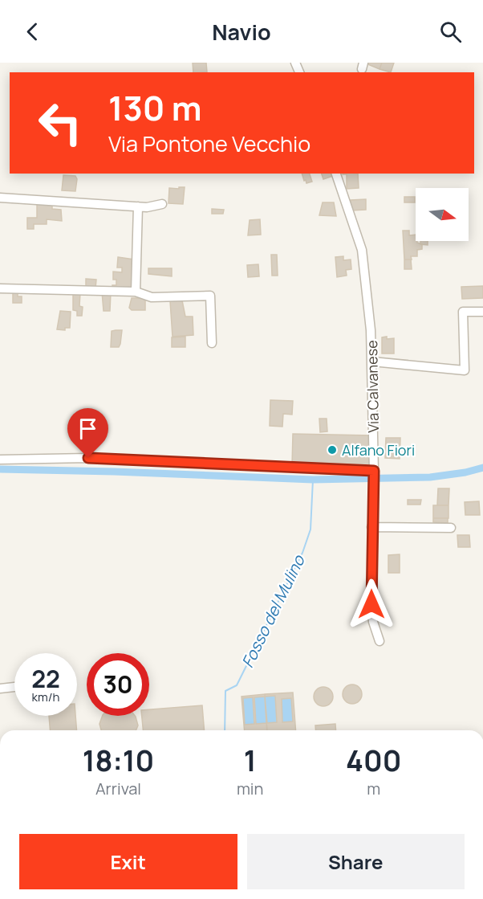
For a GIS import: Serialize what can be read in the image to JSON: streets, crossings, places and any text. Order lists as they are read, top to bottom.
{
  "streets": {
    "street": ["Via Calvanese"]
  },
  "water": ["Fosso del Mulino"],
  "places": ["Alfano Fiori"],
  "north": "right",
  "page": {
    "header": "Navio",
    "turn": ["130 m", "Via Pontone Vecchio"],
    "speed": "22 km/h",
    "limit": "30",
    "eta": [
      "18:10",
      "Arrival",
      "1",
      "min",
      "400",
      "m"
    ],
    "buttons": ["Exit", "Share"]
  }
}
